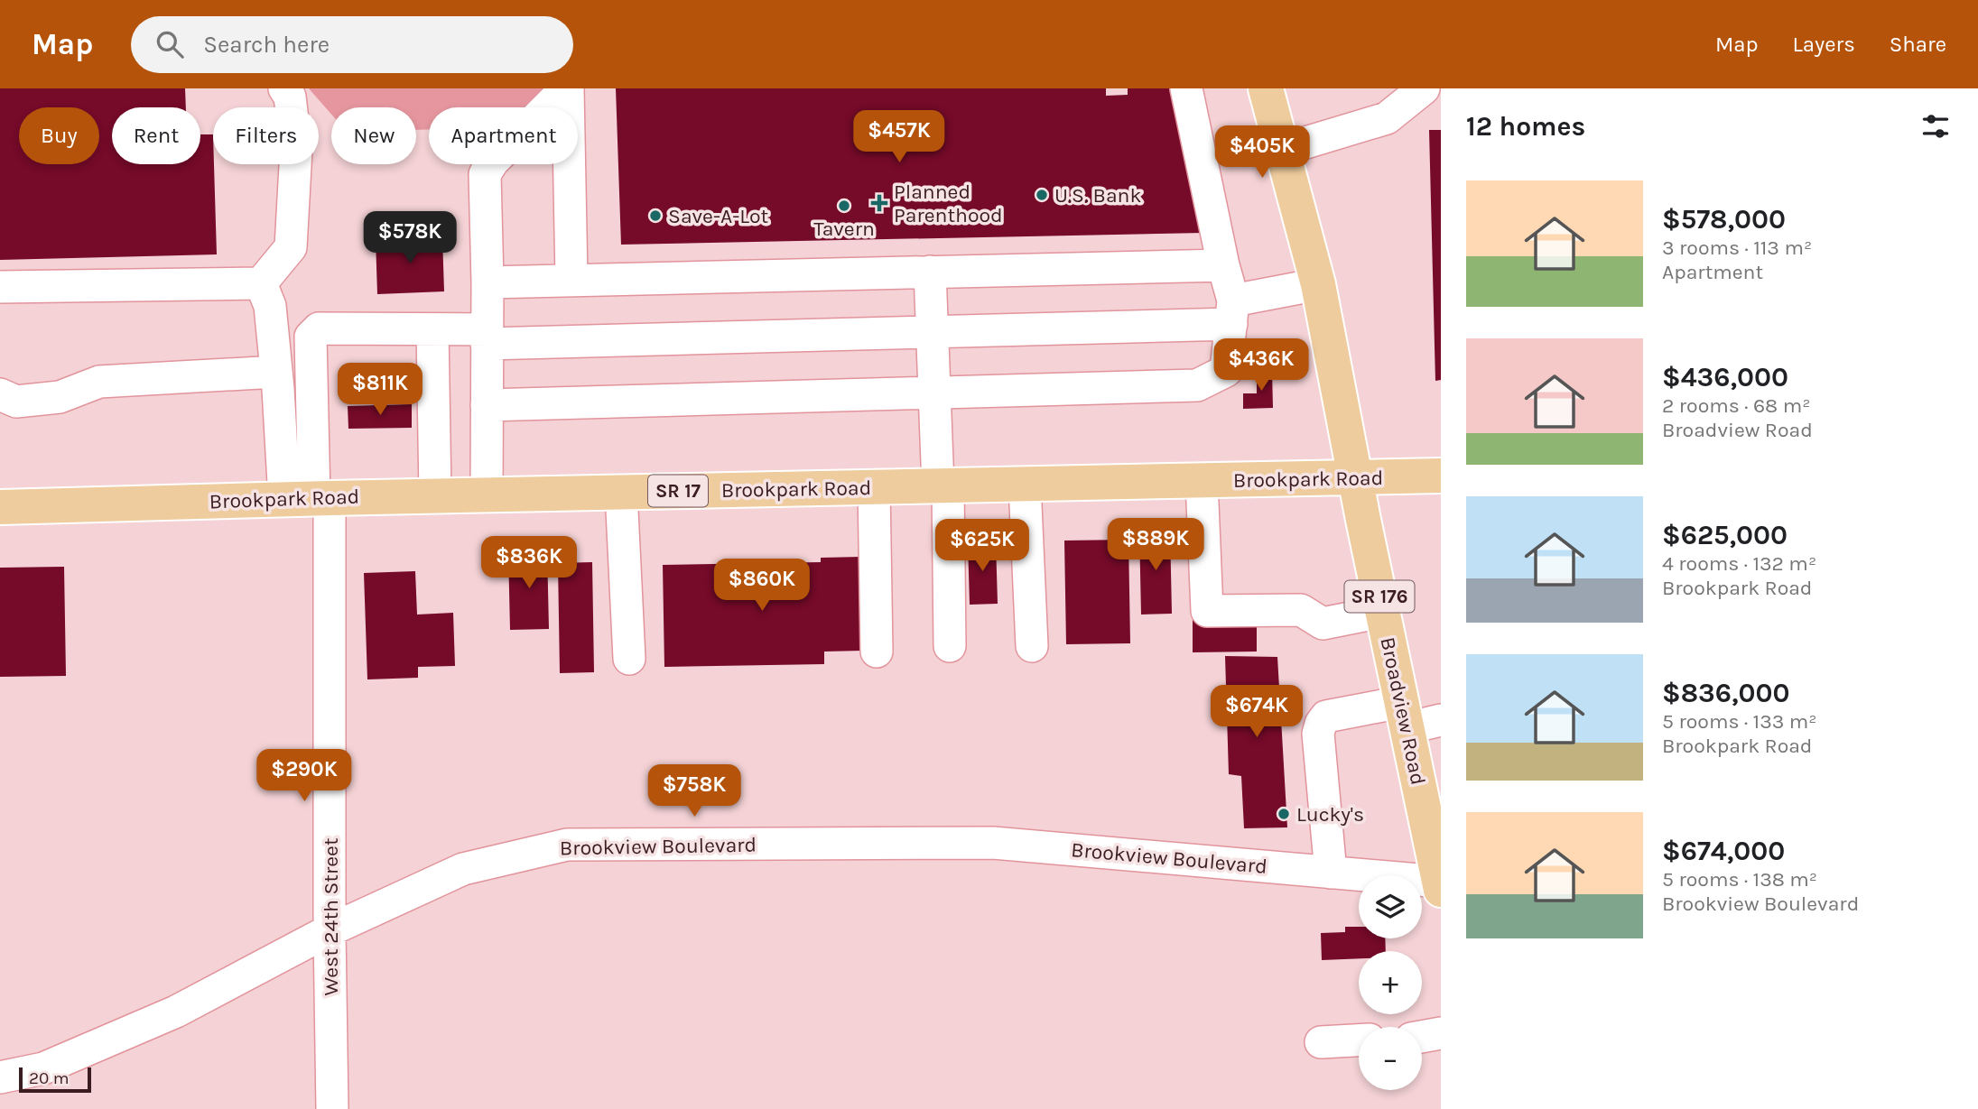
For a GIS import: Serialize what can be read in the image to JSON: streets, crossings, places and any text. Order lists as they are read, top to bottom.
{
  "streets": {
    "main road": [
      "Brookpark Road",
      "SR 17",
      "SR 176",
      "Broadview Road"
    ],
    "street": ["Brookview Boulevard", "West 24th Street"]
  },
  "crossings": [
    ["Brookpark Road", "Broadview Road"],
    ["Brookpark Road", "West 24th Street"],
    ["Broadview Road", "Brookview Boulevard"],
    ["Brookview Boulevard", "West 24th Street"]
  ],
  "places": {
    "other": [
      "U.S. Bank",
      "Tavern",
      "Save-A-Lot",
      "Lucky's"
    ],
    "health": ["Planned Parenthood"]
  },
  "scale_bar": "20 m",
  "page": {
    "header": "Map",
    "search": "Search here",
    "nav": ["Map", "Layers", "Share"],
    "heading": "12 homes",
    "chip": [
      "Buy",
      "Rent",
      "Filters",
      "New",
      "Apartment"
    ],
    "price": [
      "$457K",
      "$405K",
      "$578K",
      "$436K",
      "$811K",
      "$889K",
      "$625K",
      "$836K",
      "$860K",
      "$674K",
      "$290K",
      "$758K"
    ],
    "list": [
      {
        "name": "$578,000",
        "note": "3 rooms · 113 m² · Apartment"
      },
      {
        "name": "$436,000",
        "note": "2 rooms · 68 m² · Broadview Road"
      },
      {
        "name": "$625,000",
        "note": "4 rooms · 132 m² · Brookpark Road"
      },
      {
        "name": "$836,000",
        "note": "5 rooms · 133 m² · Brookpark Road"
      },
      {
        "name": "$674,000",
        "note": "5 rooms · 138 m² · Brookview Boulevard"
      }
    ],
    "map_buttons": ["+", "−"],
    "scale": "20 m"
  }
}
